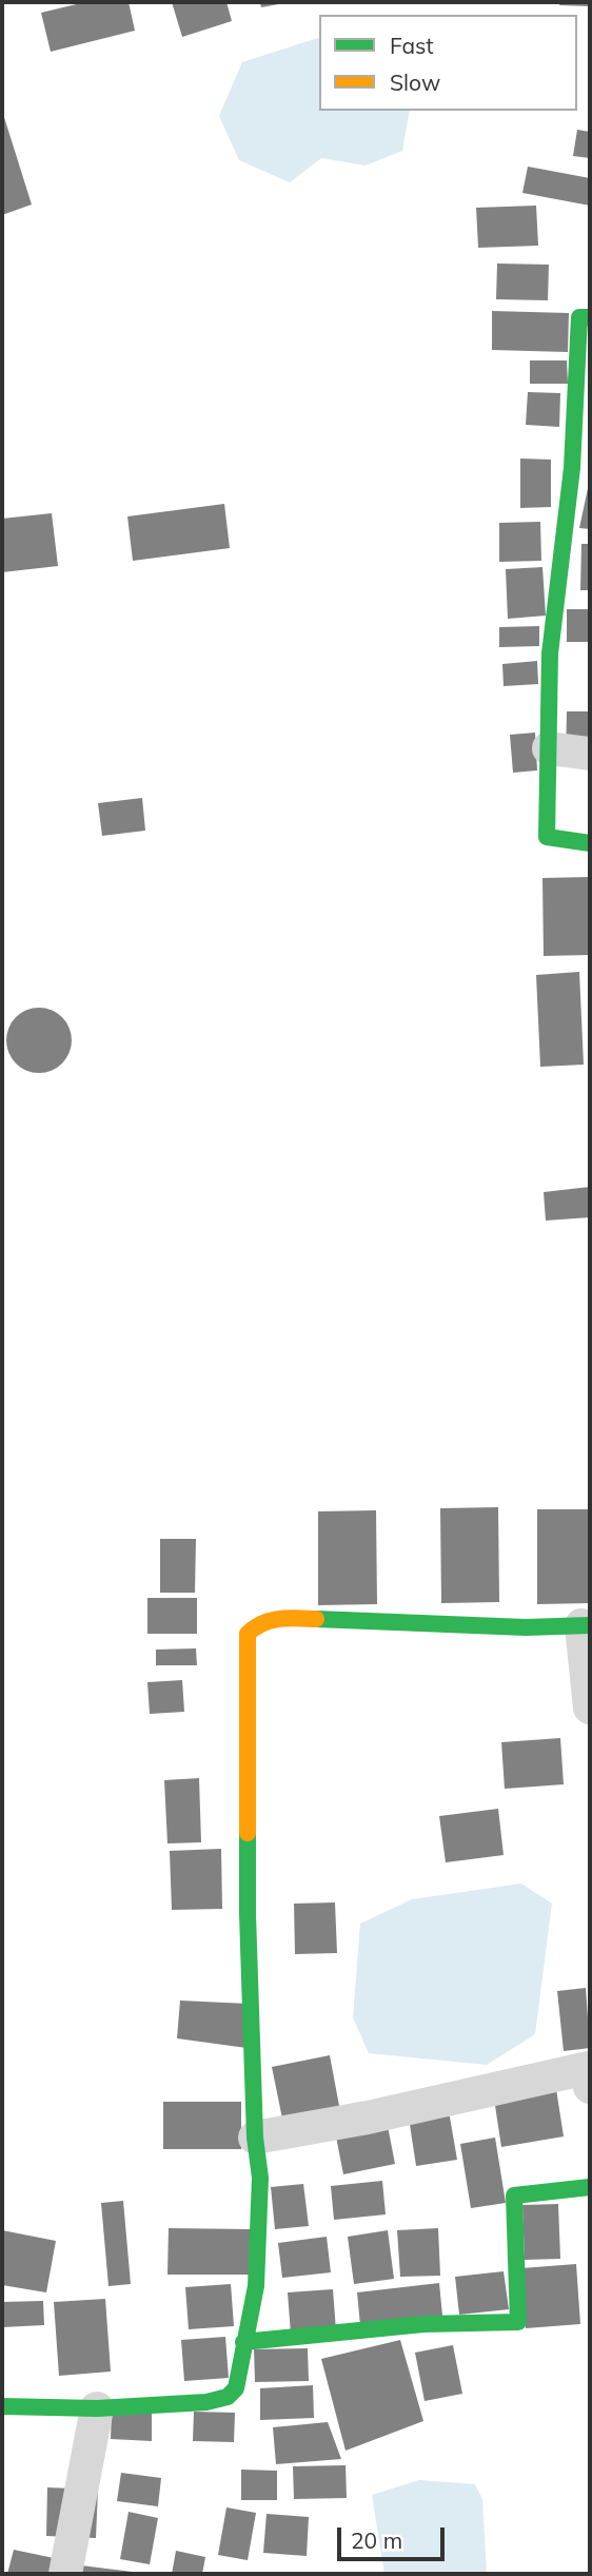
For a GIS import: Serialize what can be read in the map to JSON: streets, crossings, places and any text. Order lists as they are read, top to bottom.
{
  "legend": ["Fast", "Slow"],
  "scale_bar": "20 m"
}
